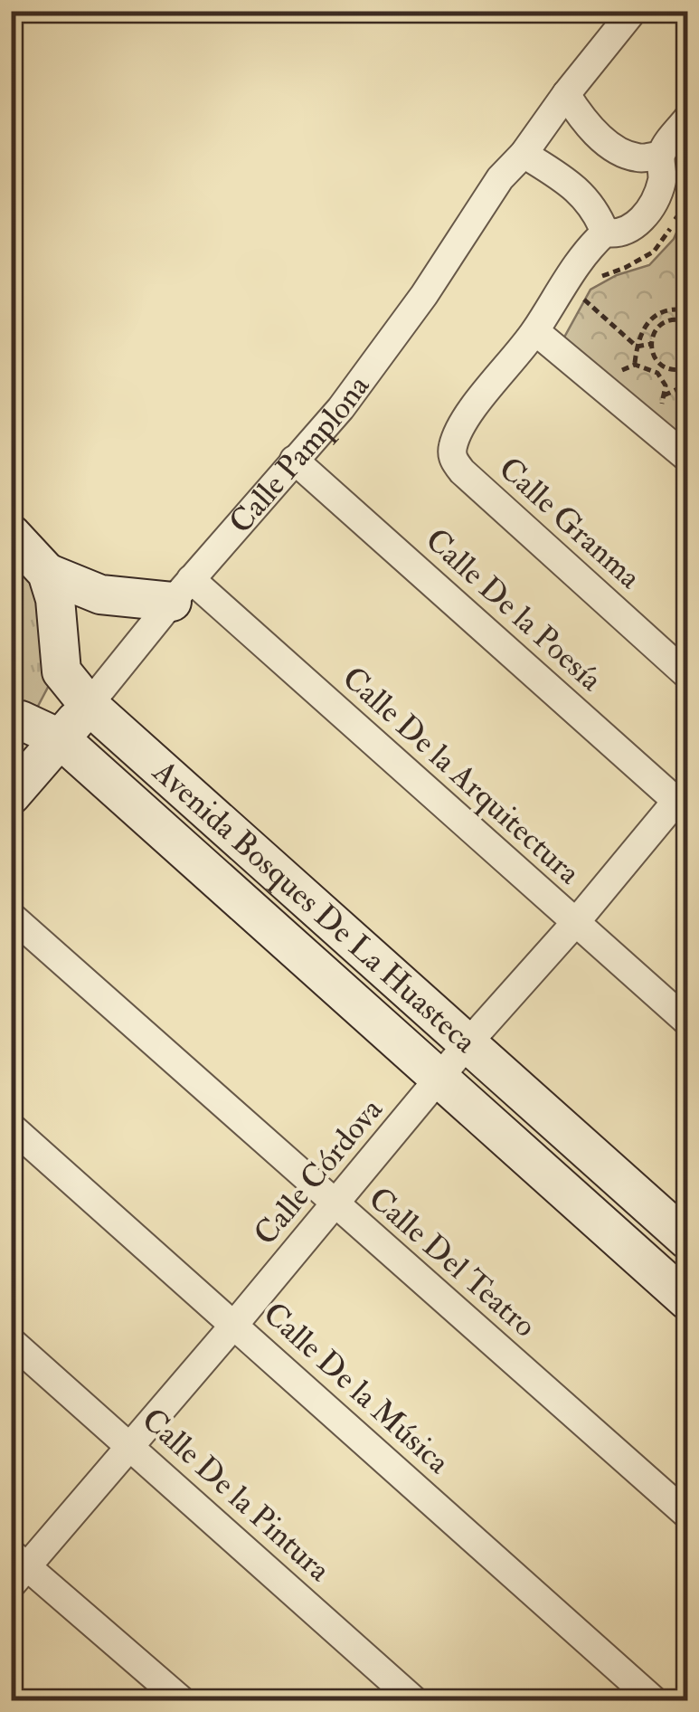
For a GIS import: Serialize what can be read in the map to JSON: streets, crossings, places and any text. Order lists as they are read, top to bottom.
{
  "streets": {
    "street": [
      "Calle Pamplona",
      "Calle Granma",
      "Calle De la Poesía",
      "Calle De la Arquitectura",
      "Avenida Bosques De La Huasteca",
      "Calle Córdova",
      "Calle Del Teatro",
      "Calle De la Música",
      "Calle De la Pintura"
    ]
  },
  "crossings": [
    ["Calle Pamplona", "Calle De la Poesía"],
    ["Calle Pamplona", "Calle De la Arquitectura"],
    ["Calle Pamplona", "Avenida Bosques De La Huasteca"],
    ["Calle De la Poesía", "Calle Córdova"],
    ["Calle De la Arquitectura", "Calle Córdova"],
    ["Avenida Bosques De La Huasteca", "Calle Córdova"],
    ["Calle Córdova", "Calle Del Teatro"],
    ["Calle Córdova", "Calle De la Música"],
    ["Calle Córdova", "Calle De la Pintura"]
  ]
}
